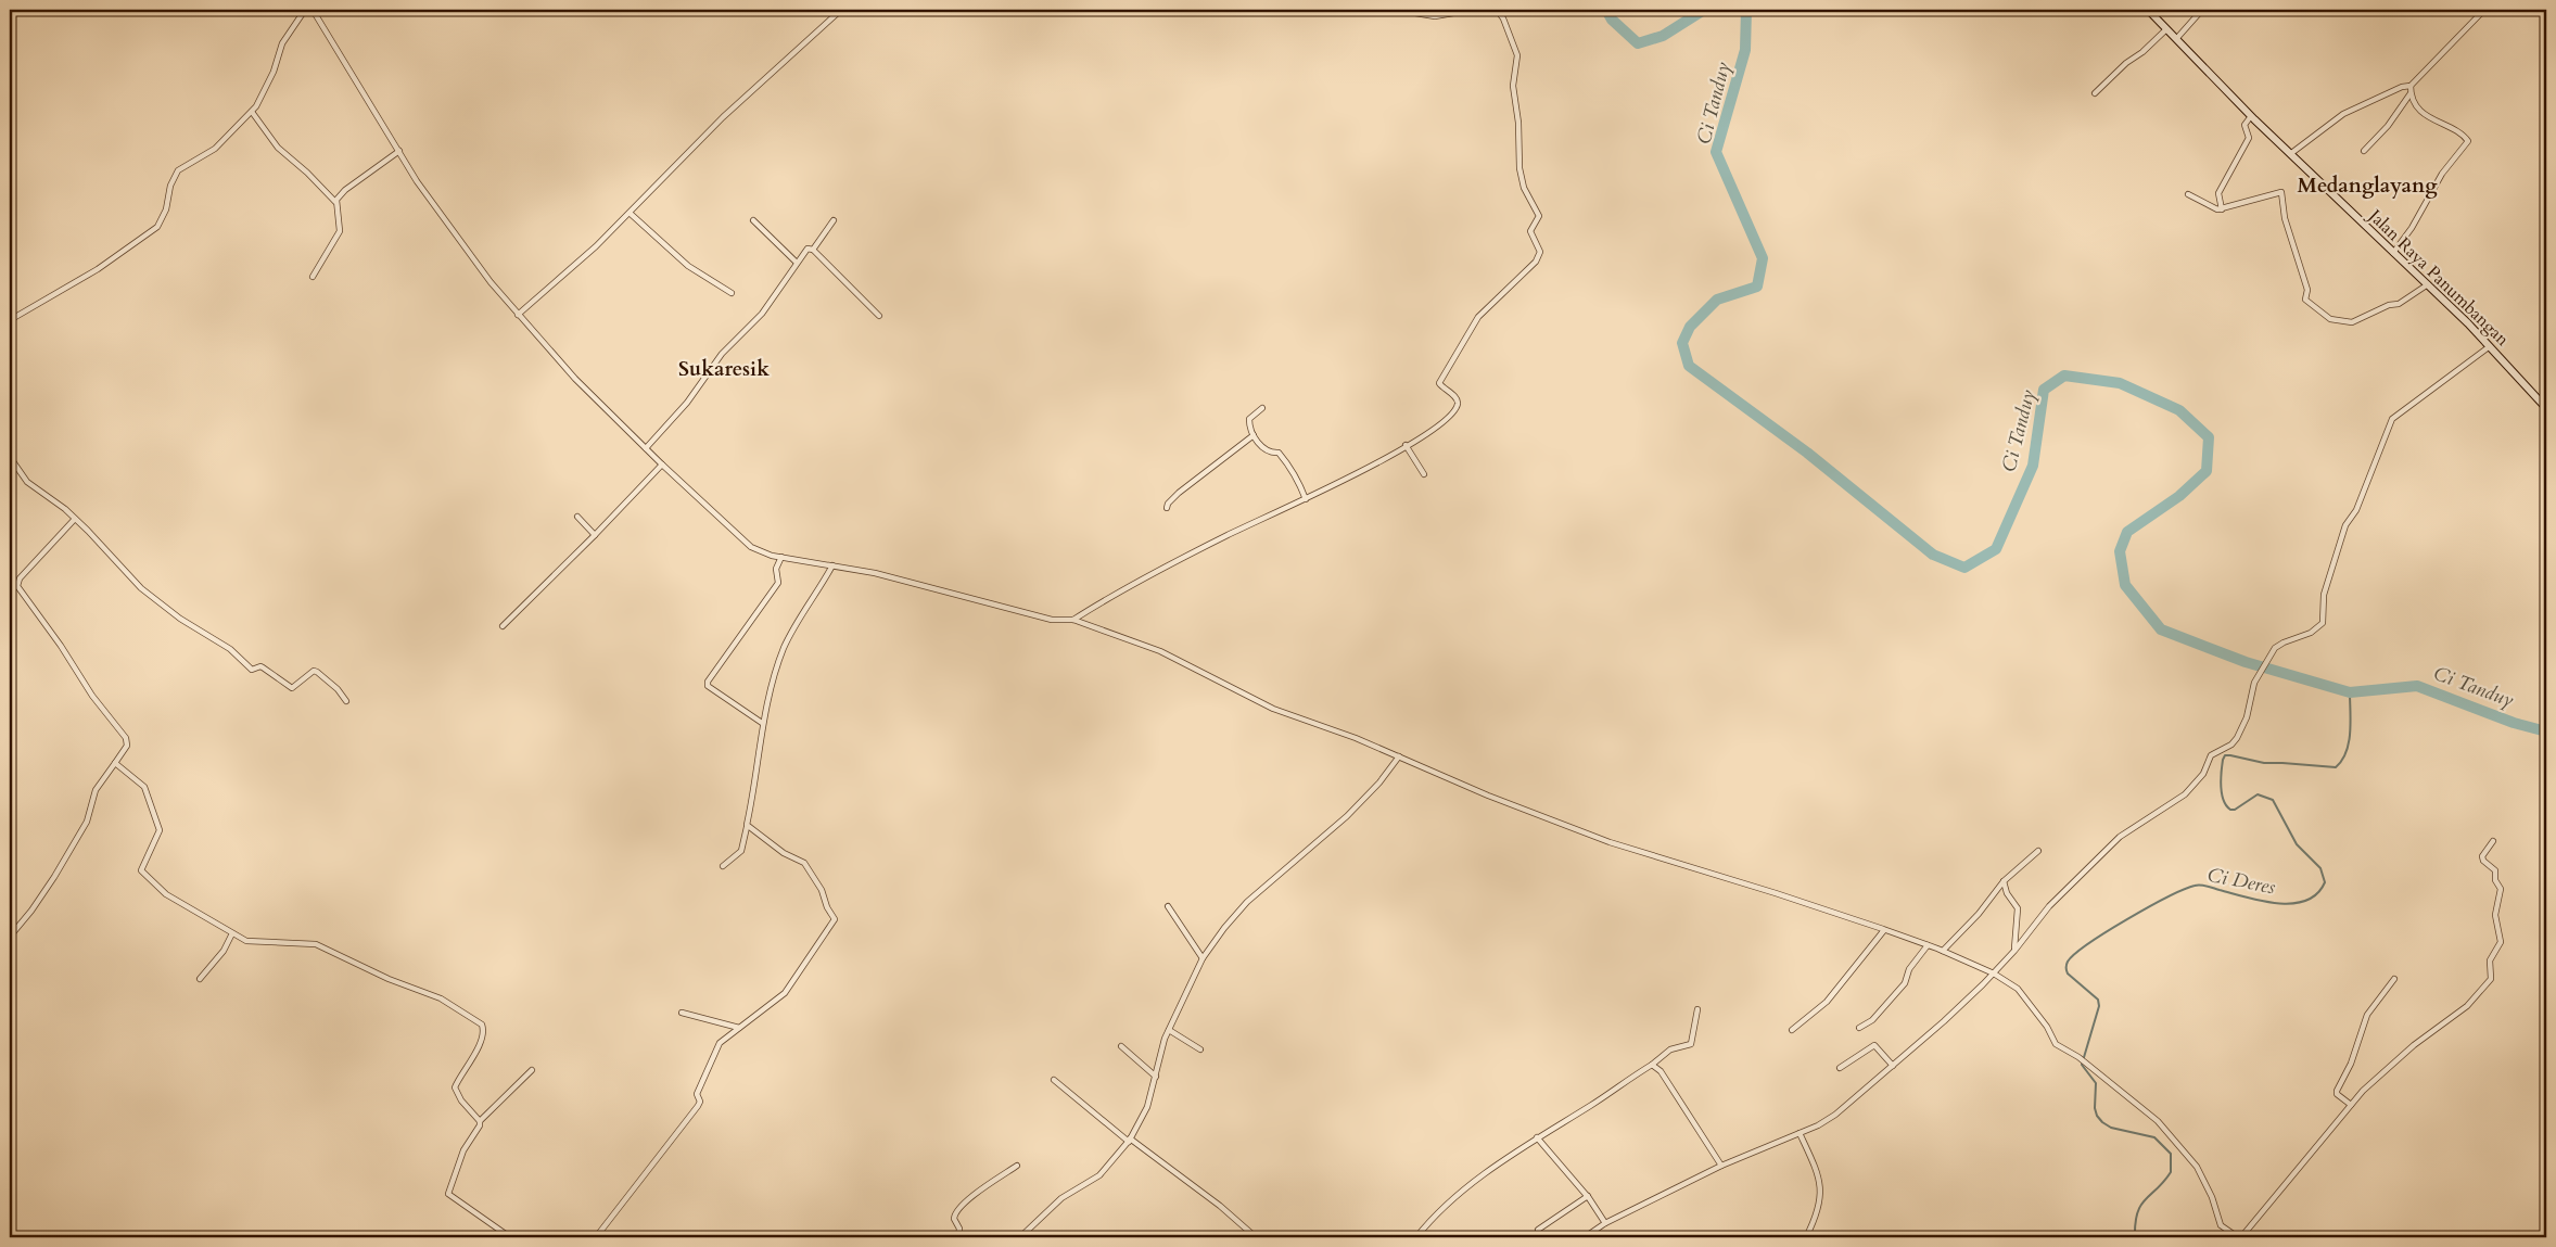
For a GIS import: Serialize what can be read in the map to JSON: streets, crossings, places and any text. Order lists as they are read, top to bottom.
{
  "streets": {
    "main road": ["Jalan Raya Panumbangan"]
  },
  "districts": ["Medanglayang", "Sukaresik"],
  "water": ["Ci Tanduy", "Ci Deres"]
}
